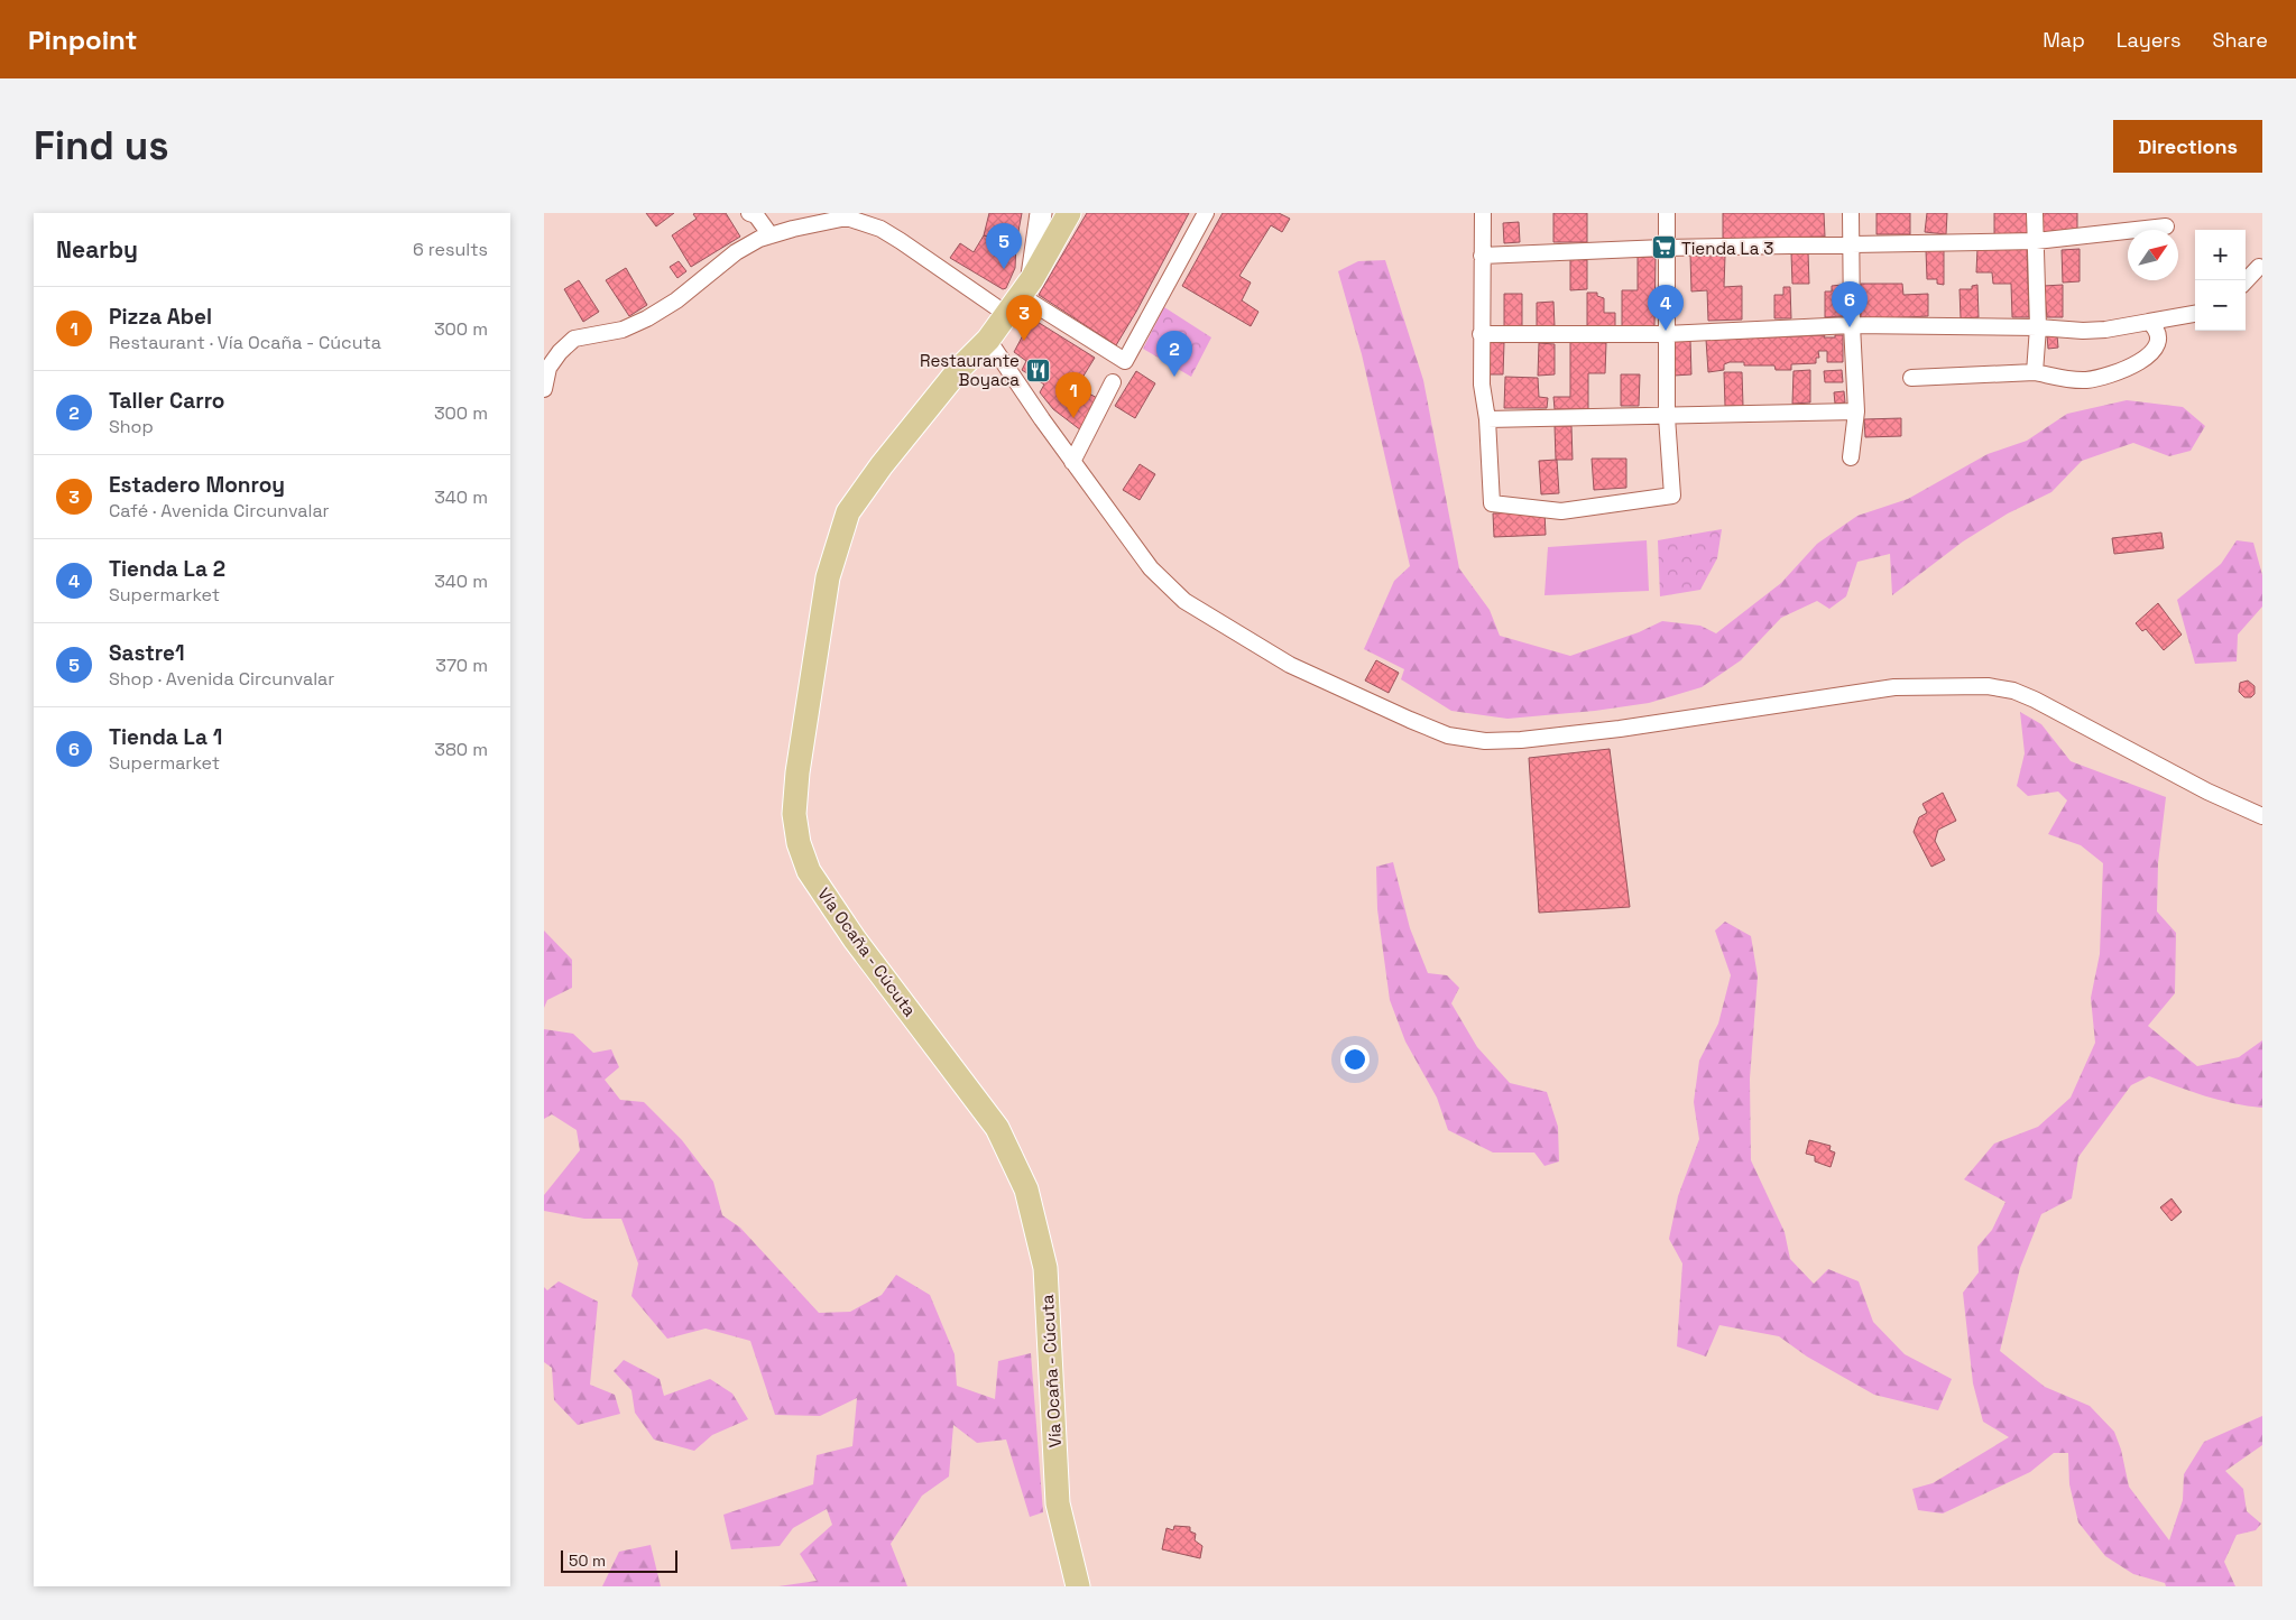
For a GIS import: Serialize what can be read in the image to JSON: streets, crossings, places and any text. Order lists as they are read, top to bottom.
{
  "streets": {
    "main road": ["Vía Ocaña - Cúcuta"]
  },
  "places": {
    "supermarket": ["Tienda La 3"],
    "restaurant": ["Restaurante Boyaca"]
  },
  "scale_bar": "50 m",
  "north": "top right",
  "page": {
    "header": "Pinpoint",
    "nav": ["Map", "Layers", "Share"],
    "buttons": "Directions",
    "title": "Find us",
    "heading": ["Nearby", "6 results"],
    "pins": [
      "5",
      "6",
      "4",
      "3",
      "2",
      "1"
    ],
    "map_buttons": ["+", "−"],
    "list": [
      {
        "mark": "1",
        "name": "Pizza Abel",
        "note": "Restaurant · Vía Ocaña - Cúcuta",
        "value": "300 m"
      },
      {
        "mark": "2",
        "name": "Taller Carro",
        "note": "Shop",
        "value": "300 m"
      },
      {
        "mark": "3",
        "name": "Estadero Monroy",
        "note": "Café · Avenida Circunvalar",
        "value": "340 m"
      },
      {
        "mark": "4",
        "name": "Tienda La 2",
        "note": "Supermarket",
        "value": "340 m"
      },
      {
        "mark": "5",
        "name": "Sastre1",
        "note": "Shop · Avenida Circunvalar",
        "value": "370 m"
      },
      {
        "mark": "6",
        "name": "Tienda La 1",
        "note": "Supermarket",
        "value": "380 m"
      }
    ],
    "scale": "50 m"
  }
}
